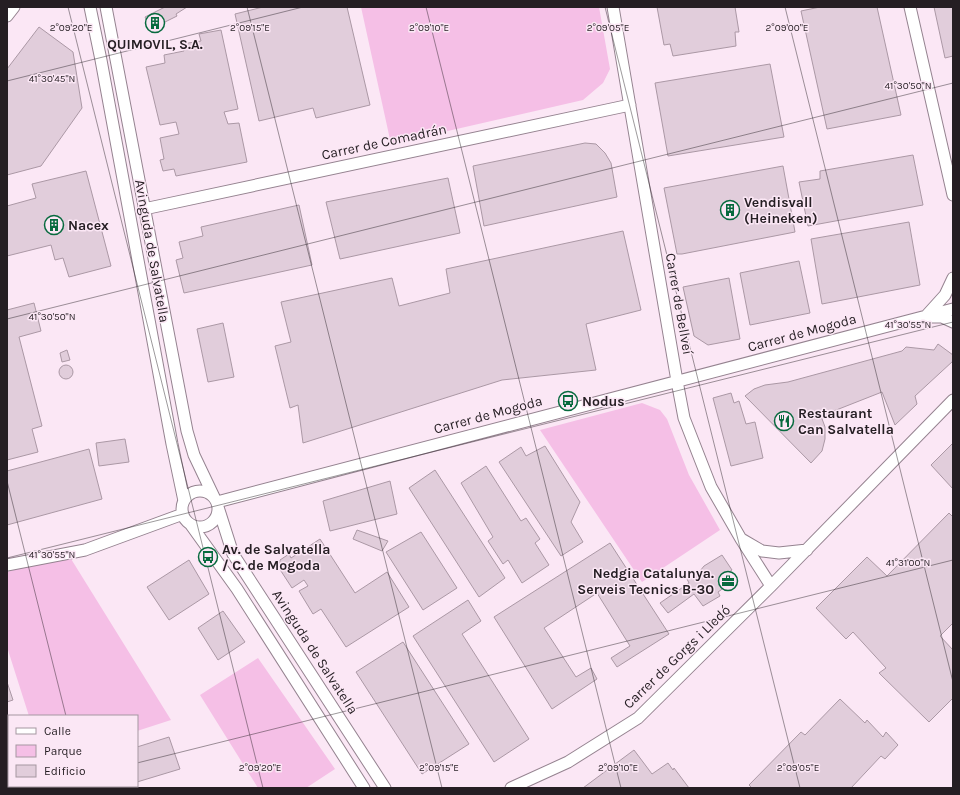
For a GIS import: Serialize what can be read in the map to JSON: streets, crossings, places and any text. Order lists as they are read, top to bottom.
{
  "streets": {
    "street": [
      "Carrer de Comadrán",
      "Avinguda de Salvatella",
      "Carrer de Bellveí",
      "Carrer de Mogoda",
      "Carrer de Gorgs i Lledó"
    ]
  },
  "crossings": [
    ["Carrer de Comadrán", "Avinguda de Salvatella"],
    ["Carrer de Comadrán", "Carrer de Bellveí"],
    ["Avinguda de Salvatella", "Carrer de Mogoda"],
    ["Carrer de Bellveí", "Carrer de Mogoda"],
    ["Carrer de Bellveí", "Carrer de Gorgs i Lledó"]
  ],
  "places": {
    "building": ["QUIMOVIL, S.A.", "Vendisvall (Heineken)", "Nacex"],
    "bus stop": ["Nodus", "Av. de Salvatella / C. de Mogoda"],
    "restaurant": ["Restaurant Can Salvatella"],
    "office": ["Nedgia Catalunya. Serveis Tecnics B-30"]
  },
  "legend": ["Calle", "Parque", "Edificio"],
  "coordinates": [
    "2°09'20\"E",
    "2°09'15\"E",
    "2°09'10\"E",
    "2°09'05\"E",
    "2°09'00\"E",
    "41°30'45\"N",
    "41°30'50\"N",
    "41°30'55\"N",
    "41°31'00\"N"
  ]
}
